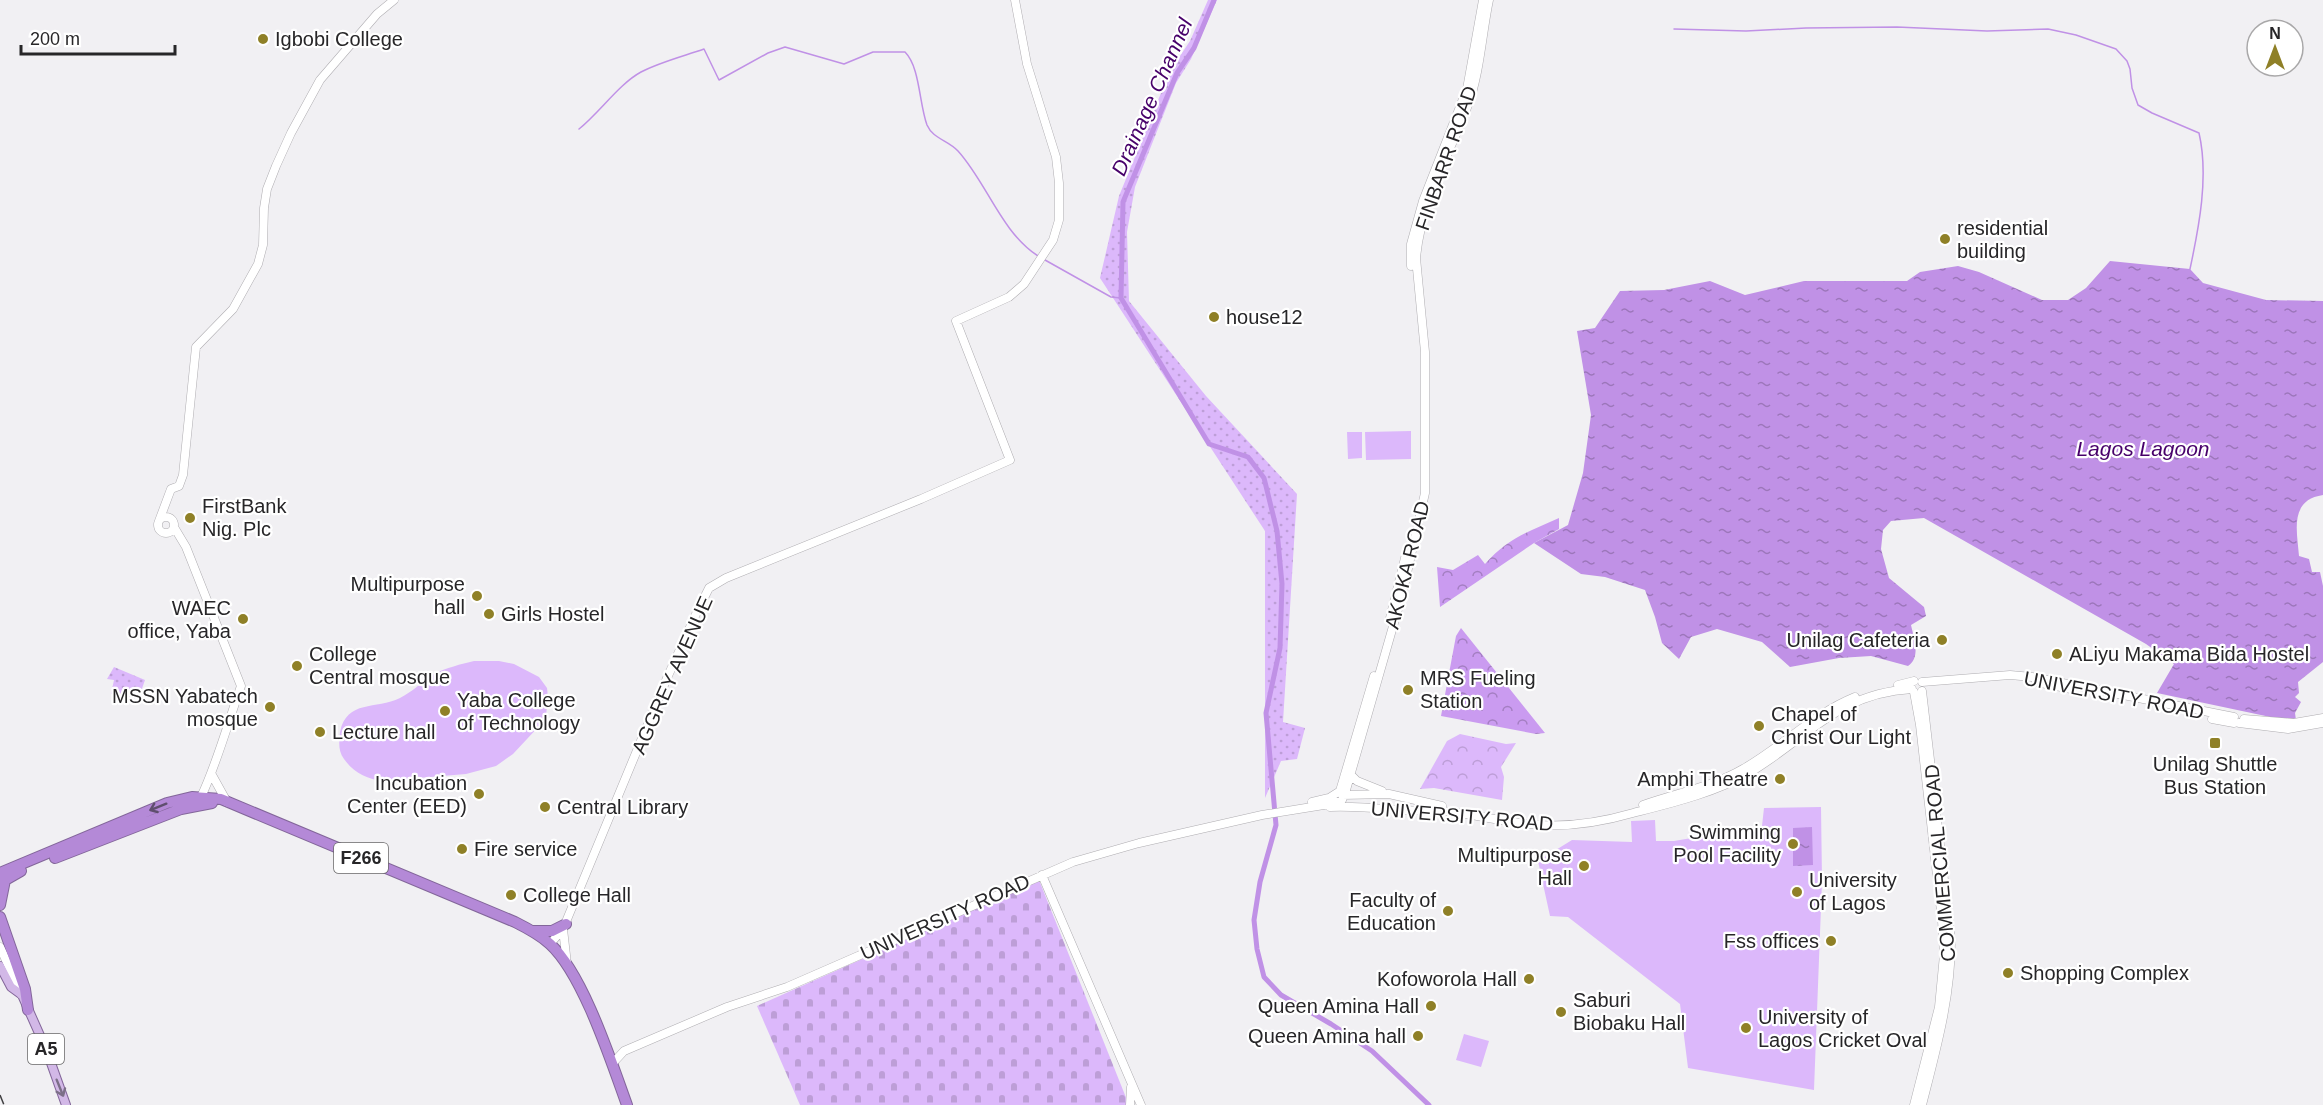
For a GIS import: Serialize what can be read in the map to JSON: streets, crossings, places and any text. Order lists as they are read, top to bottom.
{
  "streets": {
    "highway": ["F266"],
    "main road": [
      "FINBARR ROAD",
      "AKOKA ROAD",
      "AGGREY AVENUE",
      "UNIVERSITY ROAD",
      "COMMERCIAL ROAD",
      "A5"
    ]
  },
  "crossings": [
    ["FINBARR ROAD", "AKOKA ROAD"],
    ["AKOKA ROAD", "UNIVERSITY ROAD"],
    ["UNIVERSITY ROAD", "COMMERCIAL ROAD"]
  ],
  "water": ["Drainage Channel", "Lagos Lagoon"],
  "places": {
    "other": [
      "Igbobi College",
      "residential building",
      "house12",
      "FirstBank Nig. Plc",
      "Multipurpose hall",
      "Girls Hostel",
      "WAEC office, Yaba",
      "Unilag Cafeteria",
      "ALiyu Makama Bida Hostel",
      "College Central mosque",
      "MRS Fueling Station",
      "MSSN Yabatech mosque",
      "Yaba College of Technology",
      "Chapel of Christ Our Light",
      "Lecture hall",
      "Amphi Theatre",
      "Incubation Center (EED)",
      "Central Library",
      "Swimming Pool Facility",
      "Fire service",
      "Multipurpose Hall",
      "University of Lagos",
      "College Hall",
      "Faculty of Education",
      "Fss offices",
      "Shopping Complex",
      "Kofoworola Hall",
      "Queen Amina Hall",
      "Saburi Biobaku Hall",
      "University of Lagos Cricket Oval",
      "Queen Amina hall"
    ],
    "transit": ["Unilag Shuttle Bus Station"]
  },
  "scale_bar": "200 m",
  "north": "top"
}
